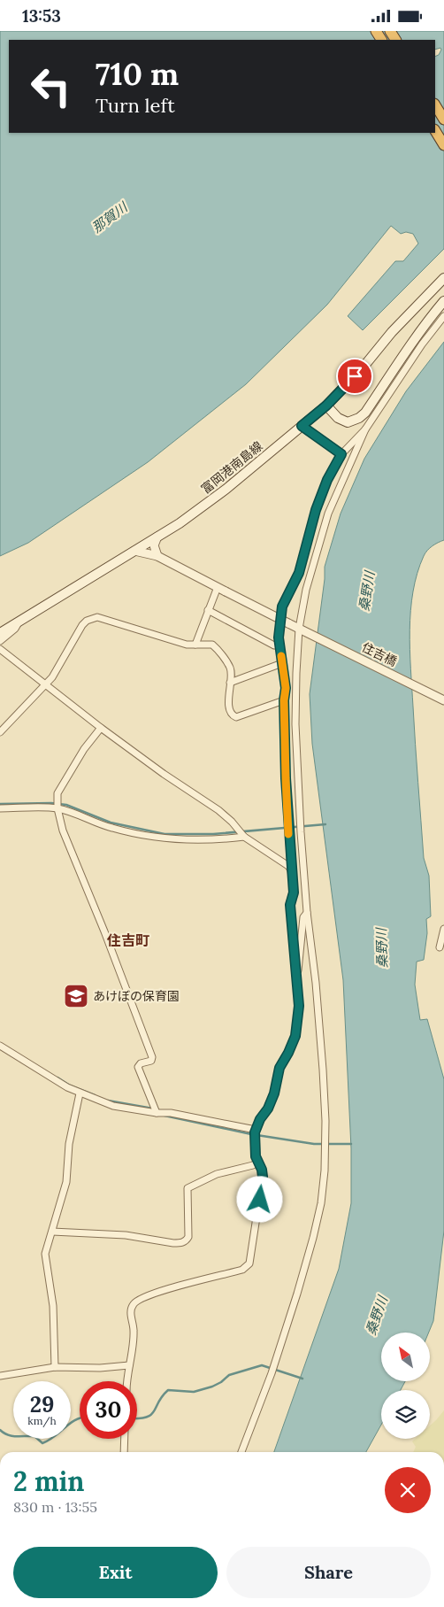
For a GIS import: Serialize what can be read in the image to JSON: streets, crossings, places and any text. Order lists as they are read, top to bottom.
{
  "streets": {
    "main road": ["富岡港南島線"],
    "street": ["住吉橋"]
  },
  "crossings": [
    ["富岡港南島線", "住吉橋"]
  ],
  "districts": ["住吉町"],
  "water": ["那賀川", "桑野川"],
  "places": {
    "school or university": ["あけぼの保育園"]
  },
  "north": "top left",
  "page": {
    "status": "13:53",
    "turn": ["710 m", "Turn left"],
    "speed": "29 km/h",
    "limit": "30",
    "heading": ["2 min", "830 m · 13:55"],
    "buttons": ["Exit", "Share"]
  }
}
